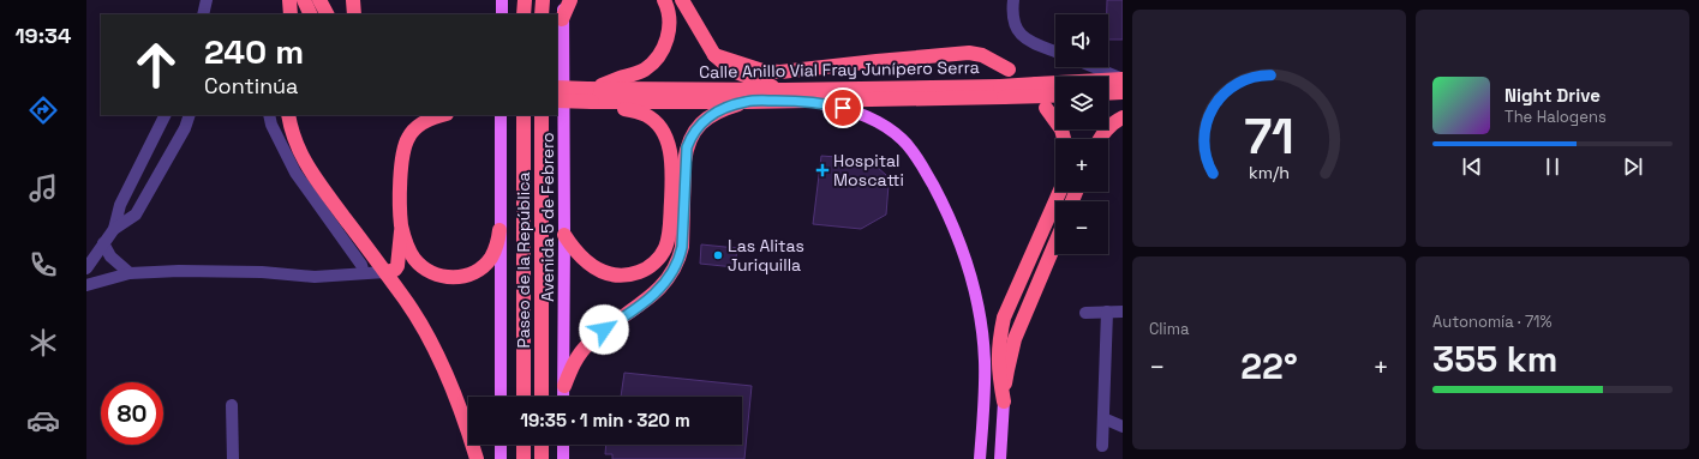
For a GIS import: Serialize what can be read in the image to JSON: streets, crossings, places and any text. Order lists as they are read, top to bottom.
{
  "streets": {
    "highway": ["Calle Anillo Vial Fray Junípero Serra", "Paseo de la República"],
    "main road": ["Avenida 5 de Febrero"]
  },
  "places": {
    "health": ["Hospital Moscatti"],
    "other": ["Las Alitas Juriquilla"]
  },
  "page": {
    "tabs": "19:34",
    "map_buttons": ["+", "−"],
    "turn": ["240 m", "Continúa"],
    "song": ["Night Drive", "The Halogens"],
    "tile": [
      "Clima",
      ["Autonomía · 71%", "355 km"]
    ],
    "heat": ["−", "22°", "+"],
    "limit": "80",
    "trip": "19:35 · 1 min · 320 m",
    "gauge": ["71", "km/h"]
  }
}
